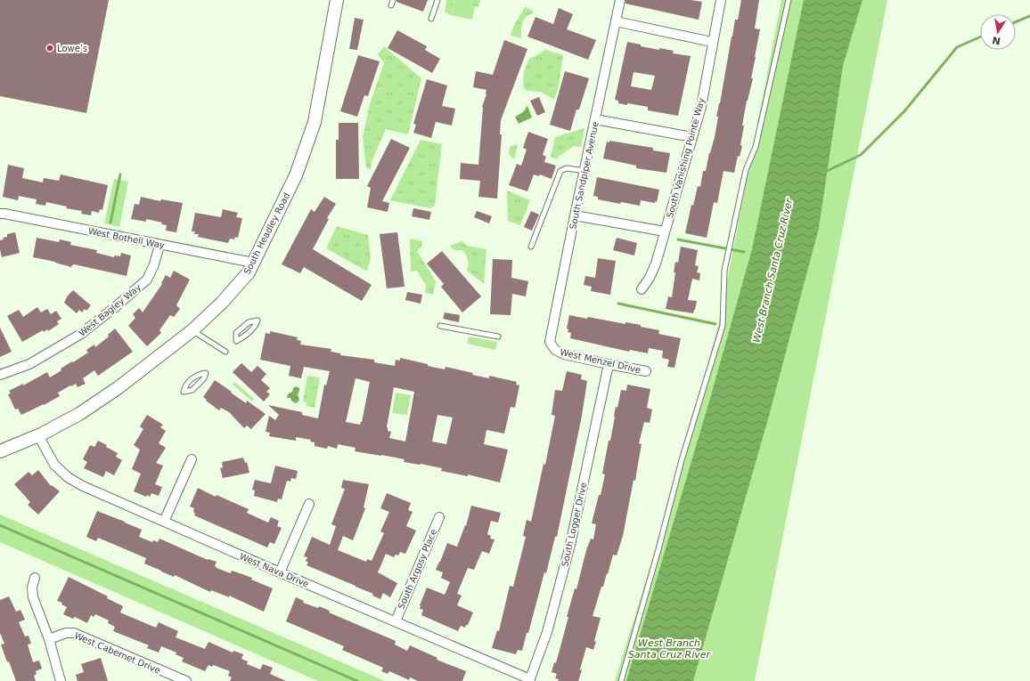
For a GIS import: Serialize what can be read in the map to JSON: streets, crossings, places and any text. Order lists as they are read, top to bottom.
{
  "streets": {
    "street": [
      "South Vanishing Pointe Way",
      "South Sandpiper Avenue",
      "South Headley Road",
      "West Bothell Way",
      "West Bagley Way",
      "West Menzel Drive",
      "South Logger Drive",
      "South Argosy Place",
      "West Nava Drive",
      "West Cabernet Drive"
    ]
  },
  "crossings": [
    ["South Sandpiper Avenue", "West Menzel Drive"],
    ["South Headley Road", "West Bothell Way"],
    ["South Headley Road", "West Nava Drive"],
    ["West Bothell Way", "West Bagley Way"],
    ["West Menzel Drive", "South Logger Drive"],
    ["South Logger Drive", "West Nava Drive"],
    ["South Argosy Place", "West Nava Drive"]
  ],
  "water": ["West Branch Santa Cruz River"],
  "places": ["Lowe’s"],
  "north": "bottom"
}
